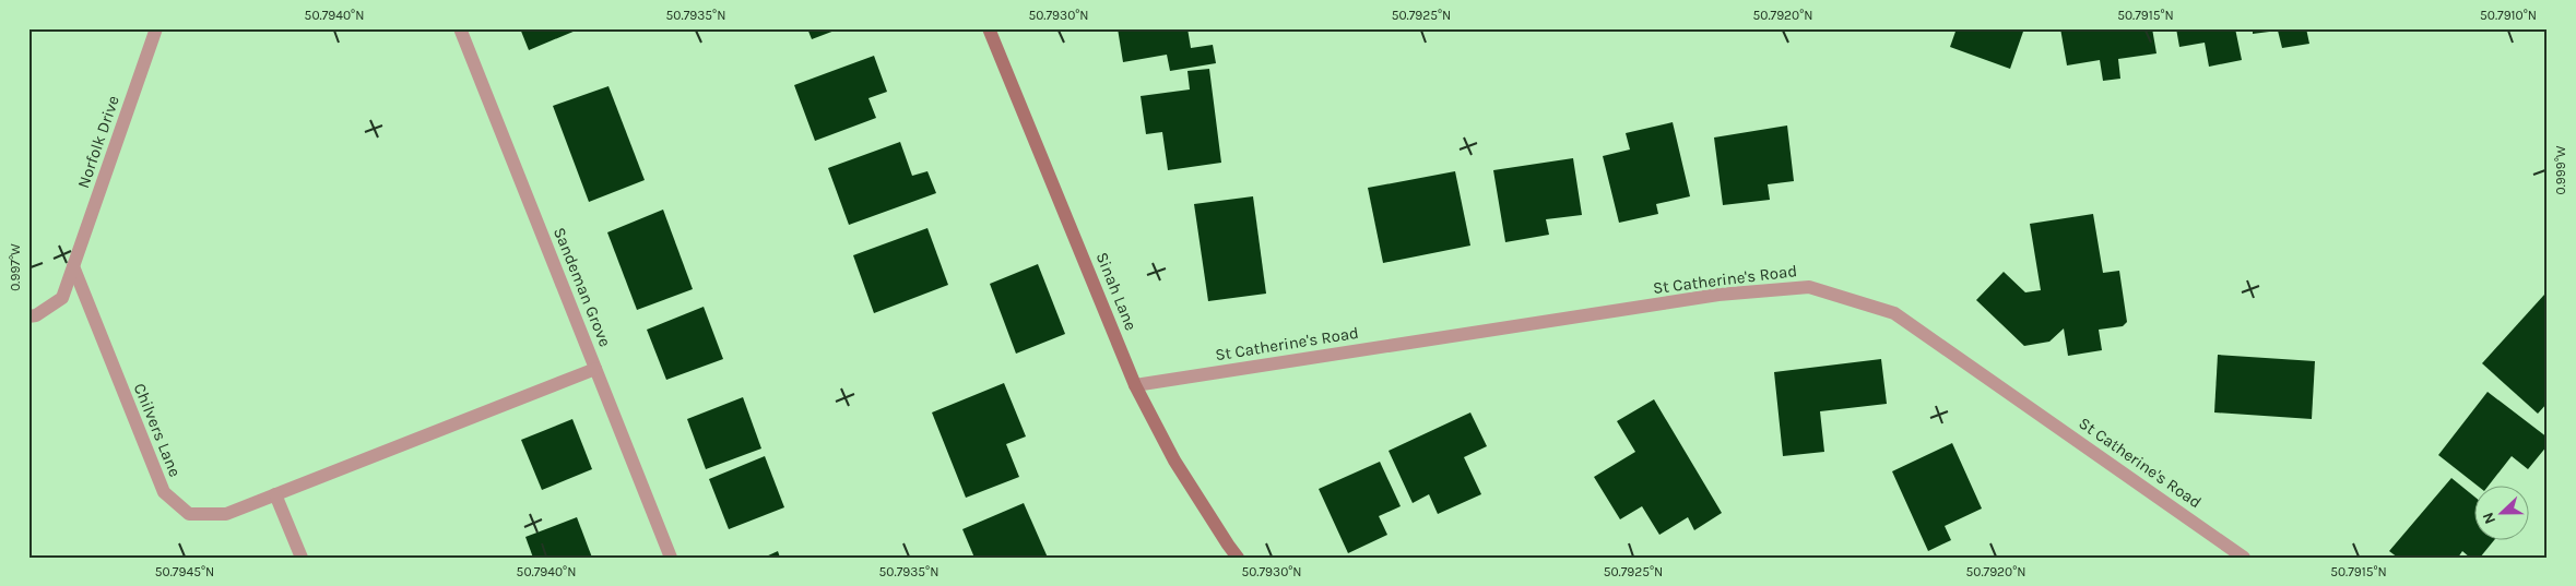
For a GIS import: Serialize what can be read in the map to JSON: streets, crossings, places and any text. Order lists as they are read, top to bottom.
{
  "streets": {
    "street": [
      "Norfolk Drive",
      "St Catherine's Road",
      "Sandeman Grove",
      "Sinah Lane",
      "Chilvers Lane"
    ]
  },
  "crossings": [
    ["Norfolk Drive", "Chilvers Lane"],
    ["St Catherine's Road", "Sinah Lane"],
    ["Sandeman Grove", "Chilvers Lane"]
  ],
  "north": "left",
  "coordinates": [
    "50.7940°N",
    "50.7935°N",
    "50.7930°N",
    "50.7925°N",
    "50.7920°N",
    "50.7915°N",
    "50.7910°N",
    "0.999°W",
    "0.997°W",
    "50.7945°N"
  ]
}
